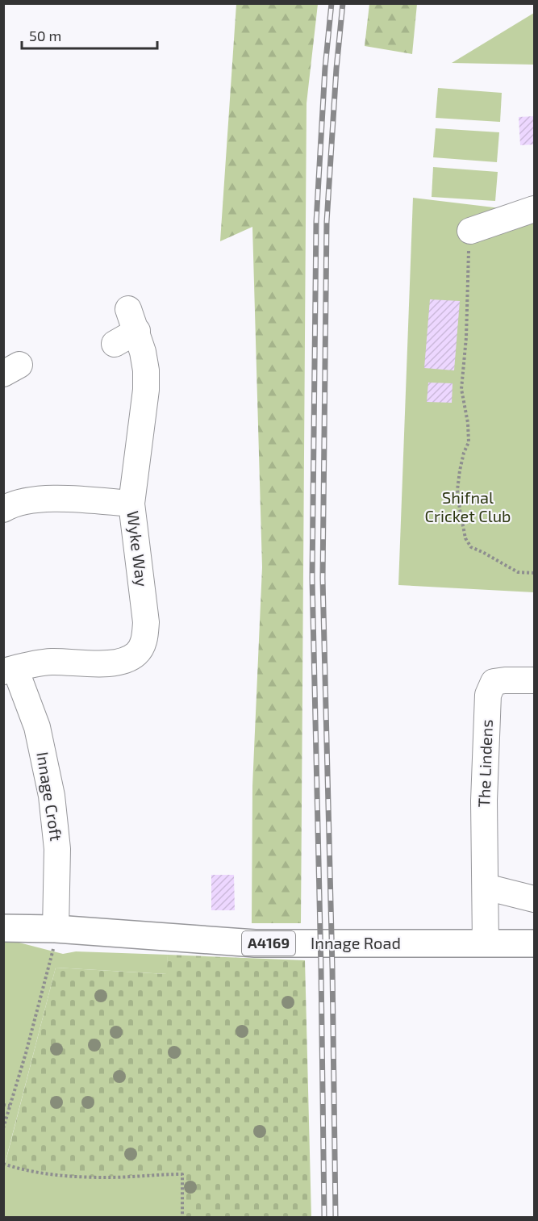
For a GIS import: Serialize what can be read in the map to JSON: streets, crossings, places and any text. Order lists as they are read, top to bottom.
{
  "streets": {
    "main road": ["A4169", "Innage Road"],
    "street": ["Wyke Way", "The Lindens", "Innage Croft"]
  },
  "crossings": [
    ["Wyke Way", "Innage Croft"],
    ["The Lindens", "Innage Road"],
    ["Innage Croft", "Innage Road"]
  ],
  "parks": ["Shifnal Cricket Club"],
  "scale_bar": "50 m"
}
